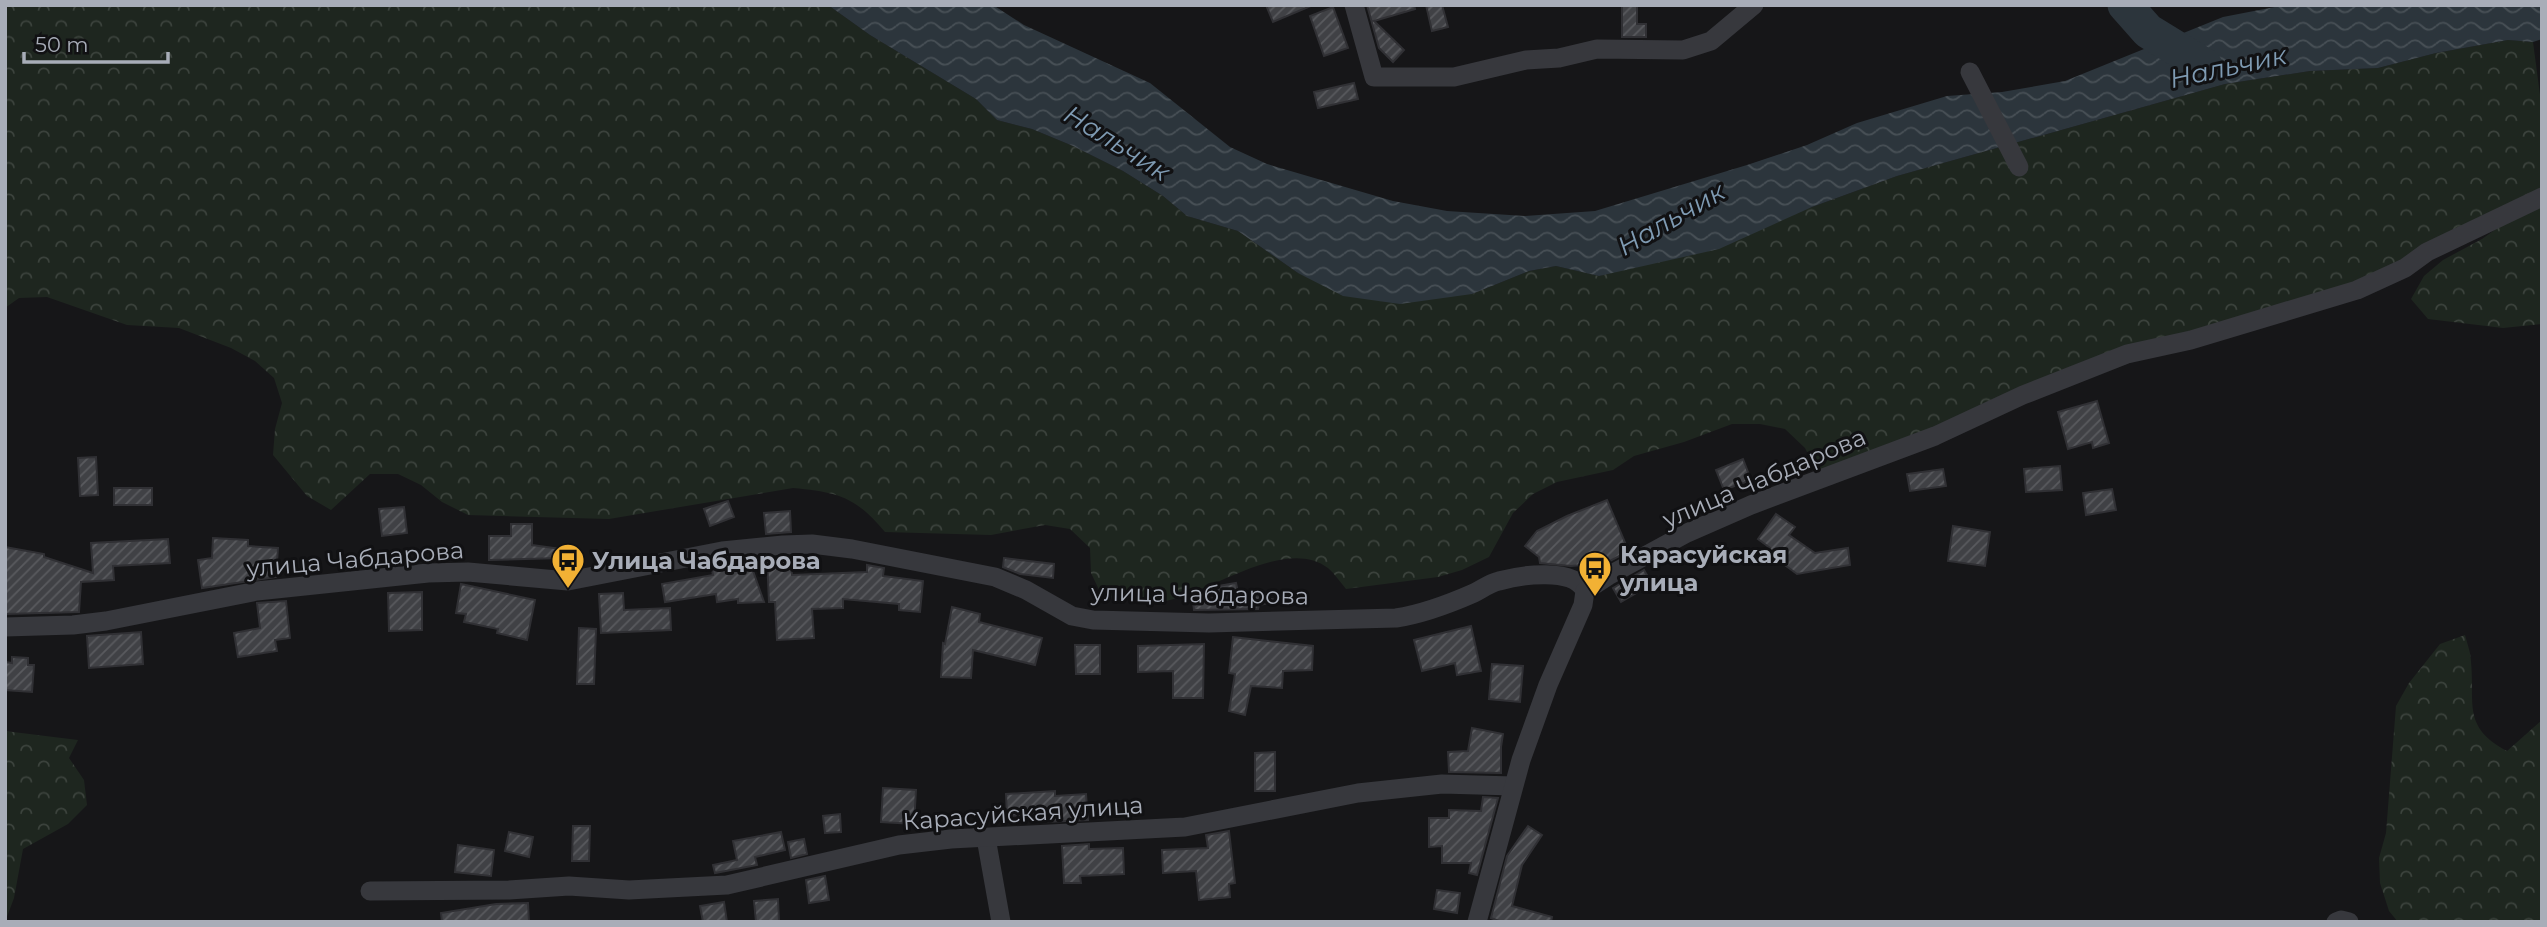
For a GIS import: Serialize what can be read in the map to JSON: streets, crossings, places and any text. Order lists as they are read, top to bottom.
{
  "streets": {
    "street": ["улица Чабдарова", "Карасуйская улица"]
  },
  "water": ["Нальчик"],
  "places": {
    "bus stop": ["Улица Чабдарова", "Карасуйская улица"]
  },
  "scale_bar": "50 m"
}
